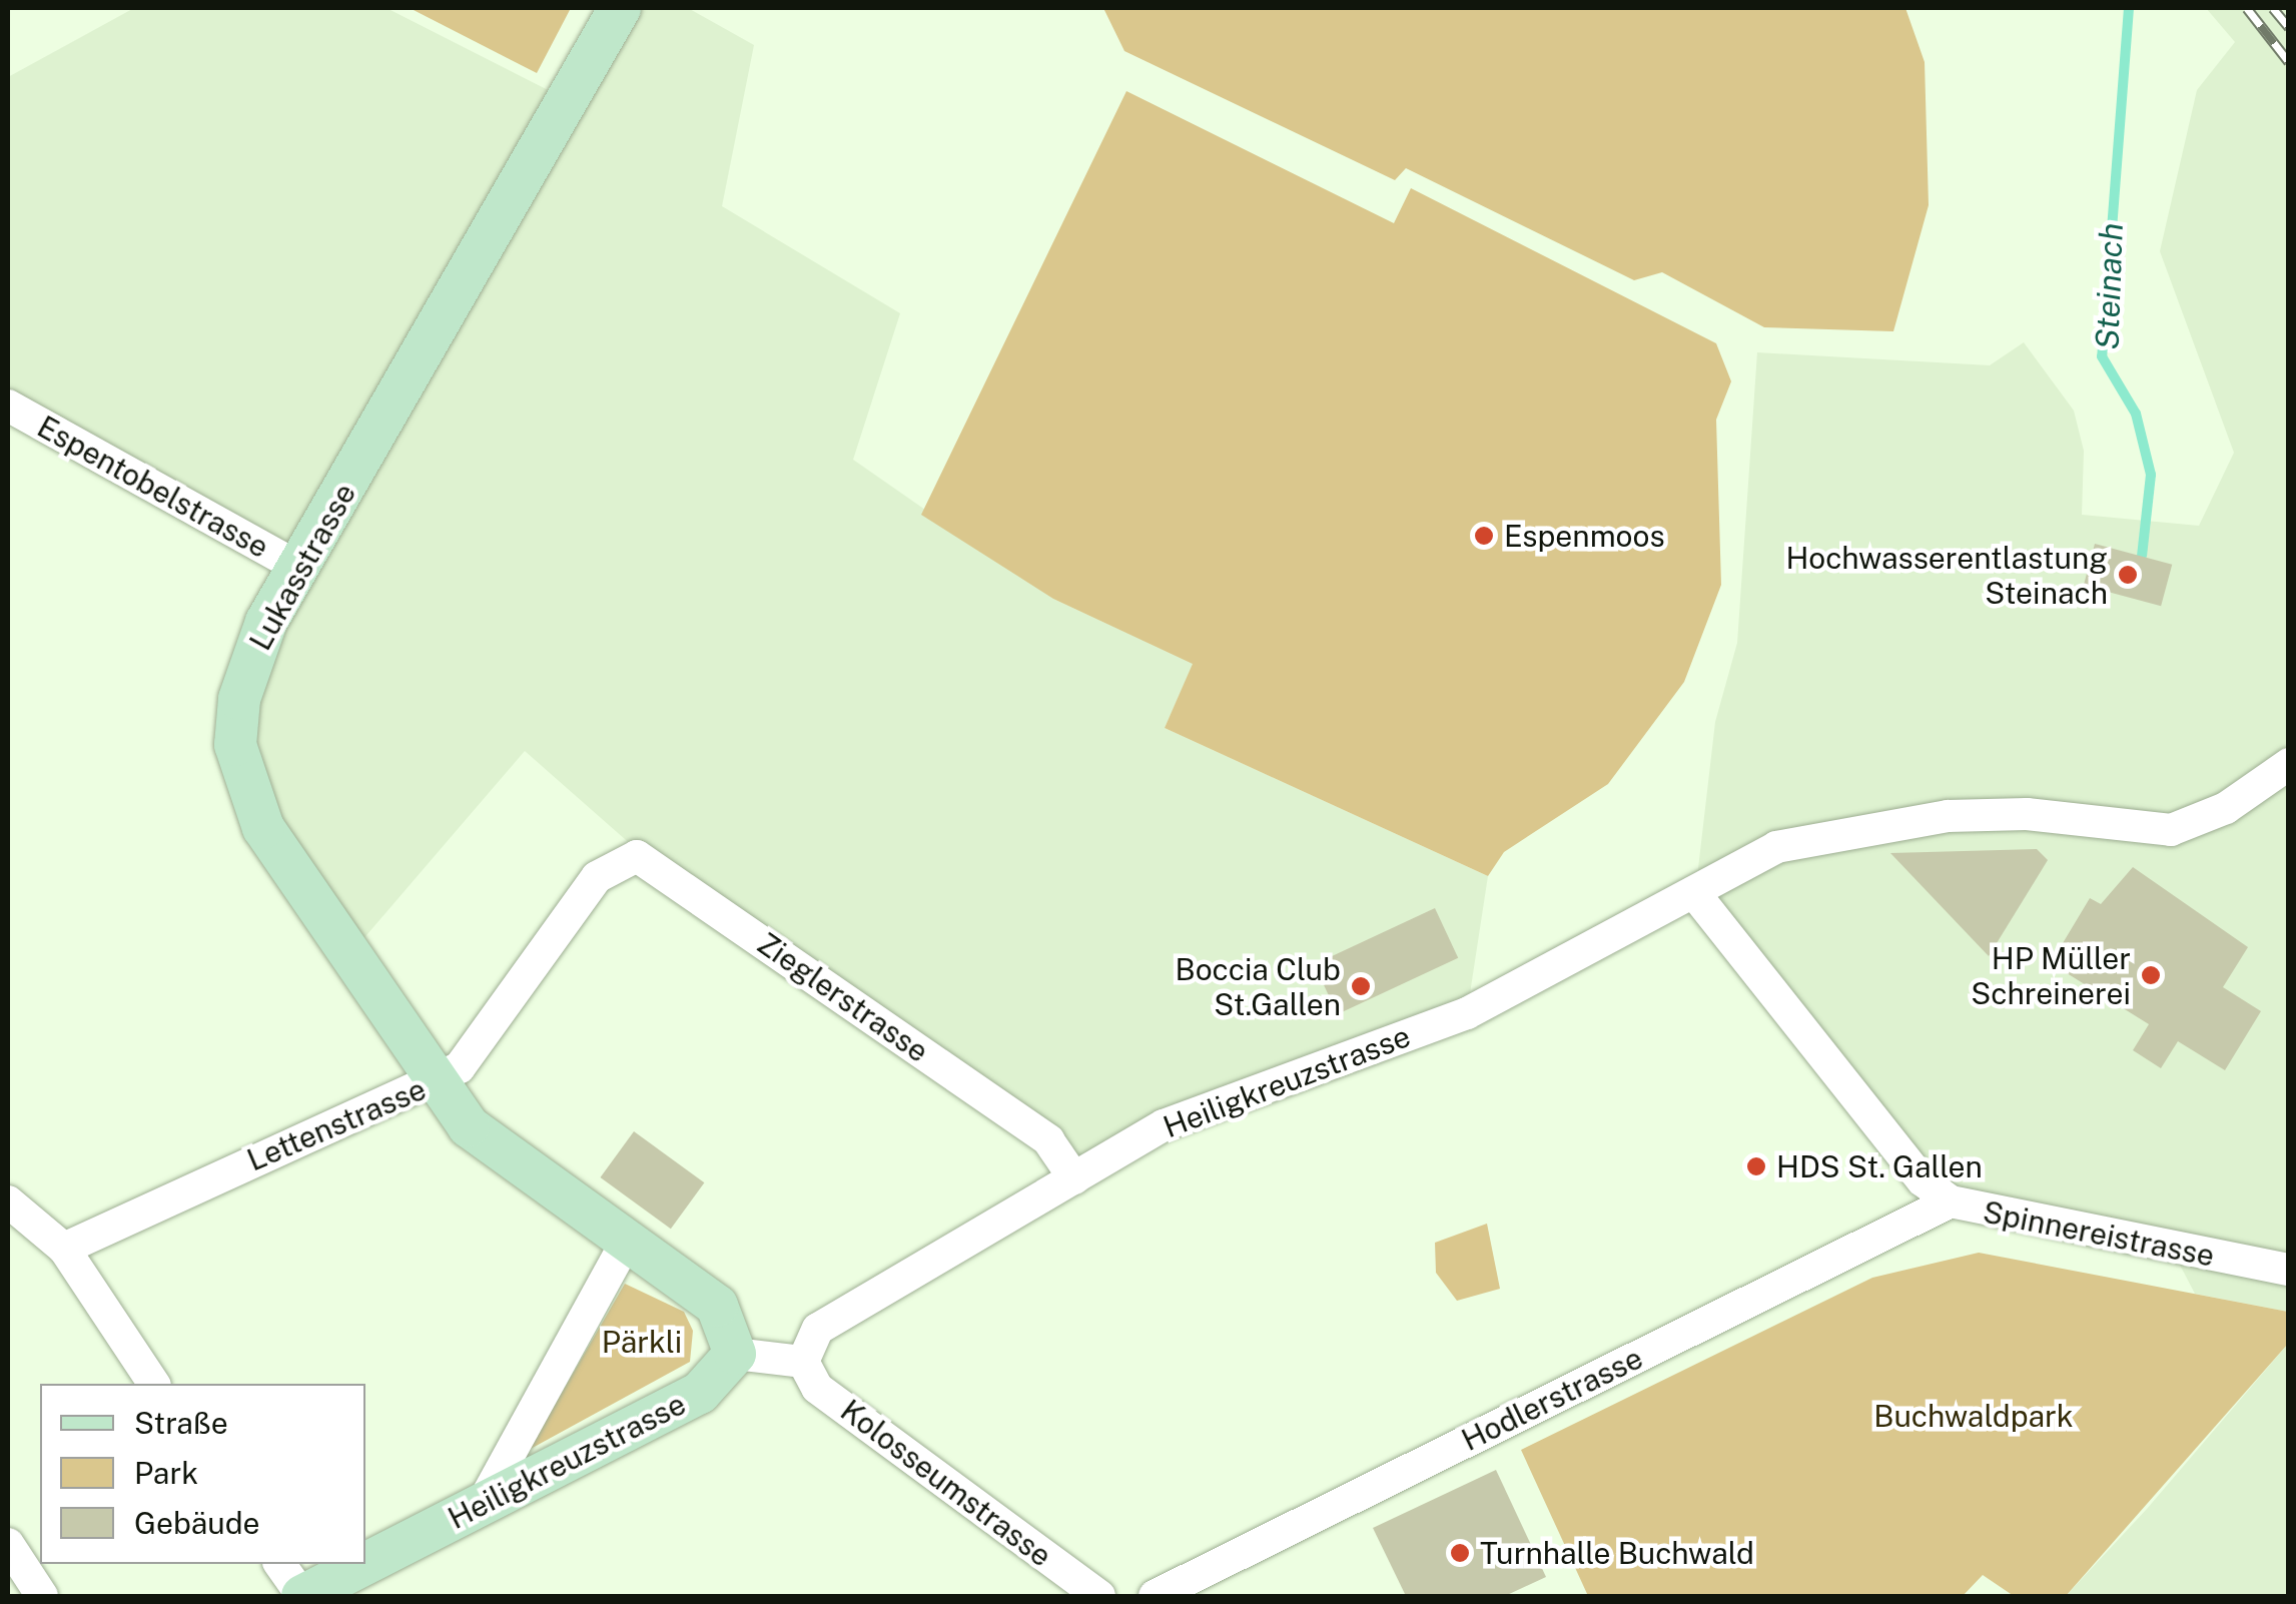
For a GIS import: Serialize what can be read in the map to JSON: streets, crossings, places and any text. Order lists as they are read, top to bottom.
{
  "streets": {
    "main road": ["Lukasstrasse", "Heiligkreuzstrasse"],
    "street": [
      "Espentobelstrasse",
      "Zieglerstrasse",
      "Lettenstrasse",
      "Spinnereistrasse",
      "Hodlerstrasse",
      "Kolosseumstrasse"
    ]
  },
  "crossings": [
    ["Espentobelstrasse", "Lukasstrasse"],
    ["Lukasstrasse", "Heiligkreuzstrasse"],
    ["Lukasstrasse", "Lettenstrasse"],
    ["Zieglerstrasse", "Heiligkreuzstrasse"],
    ["Zieglerstrasse", "Lettenstrasse"],
    ["Heiligkreuzstrasse", "Spinnereistrasse"],
    ["Heiligkreuzstrasse", "Kolosseumstrasse"],
    ["Spinnereistrasse", "Hodlerstrasse"]
  ],
  "water": ["Steinach"],
  "parks": ["Pärkli", "Buchwaldpark"],
  "places": [
    "Espenmoos",
    "Hochwasserentlastung Steinach",
    "HP Müller Schreinerei",
    "Boccia Club St.Gallen",
    "HDS St. Gallen",
    "Turnhalle Buchwald"
  ],
  "legend": ["Straße", "Park", "Gebäude"]
}
